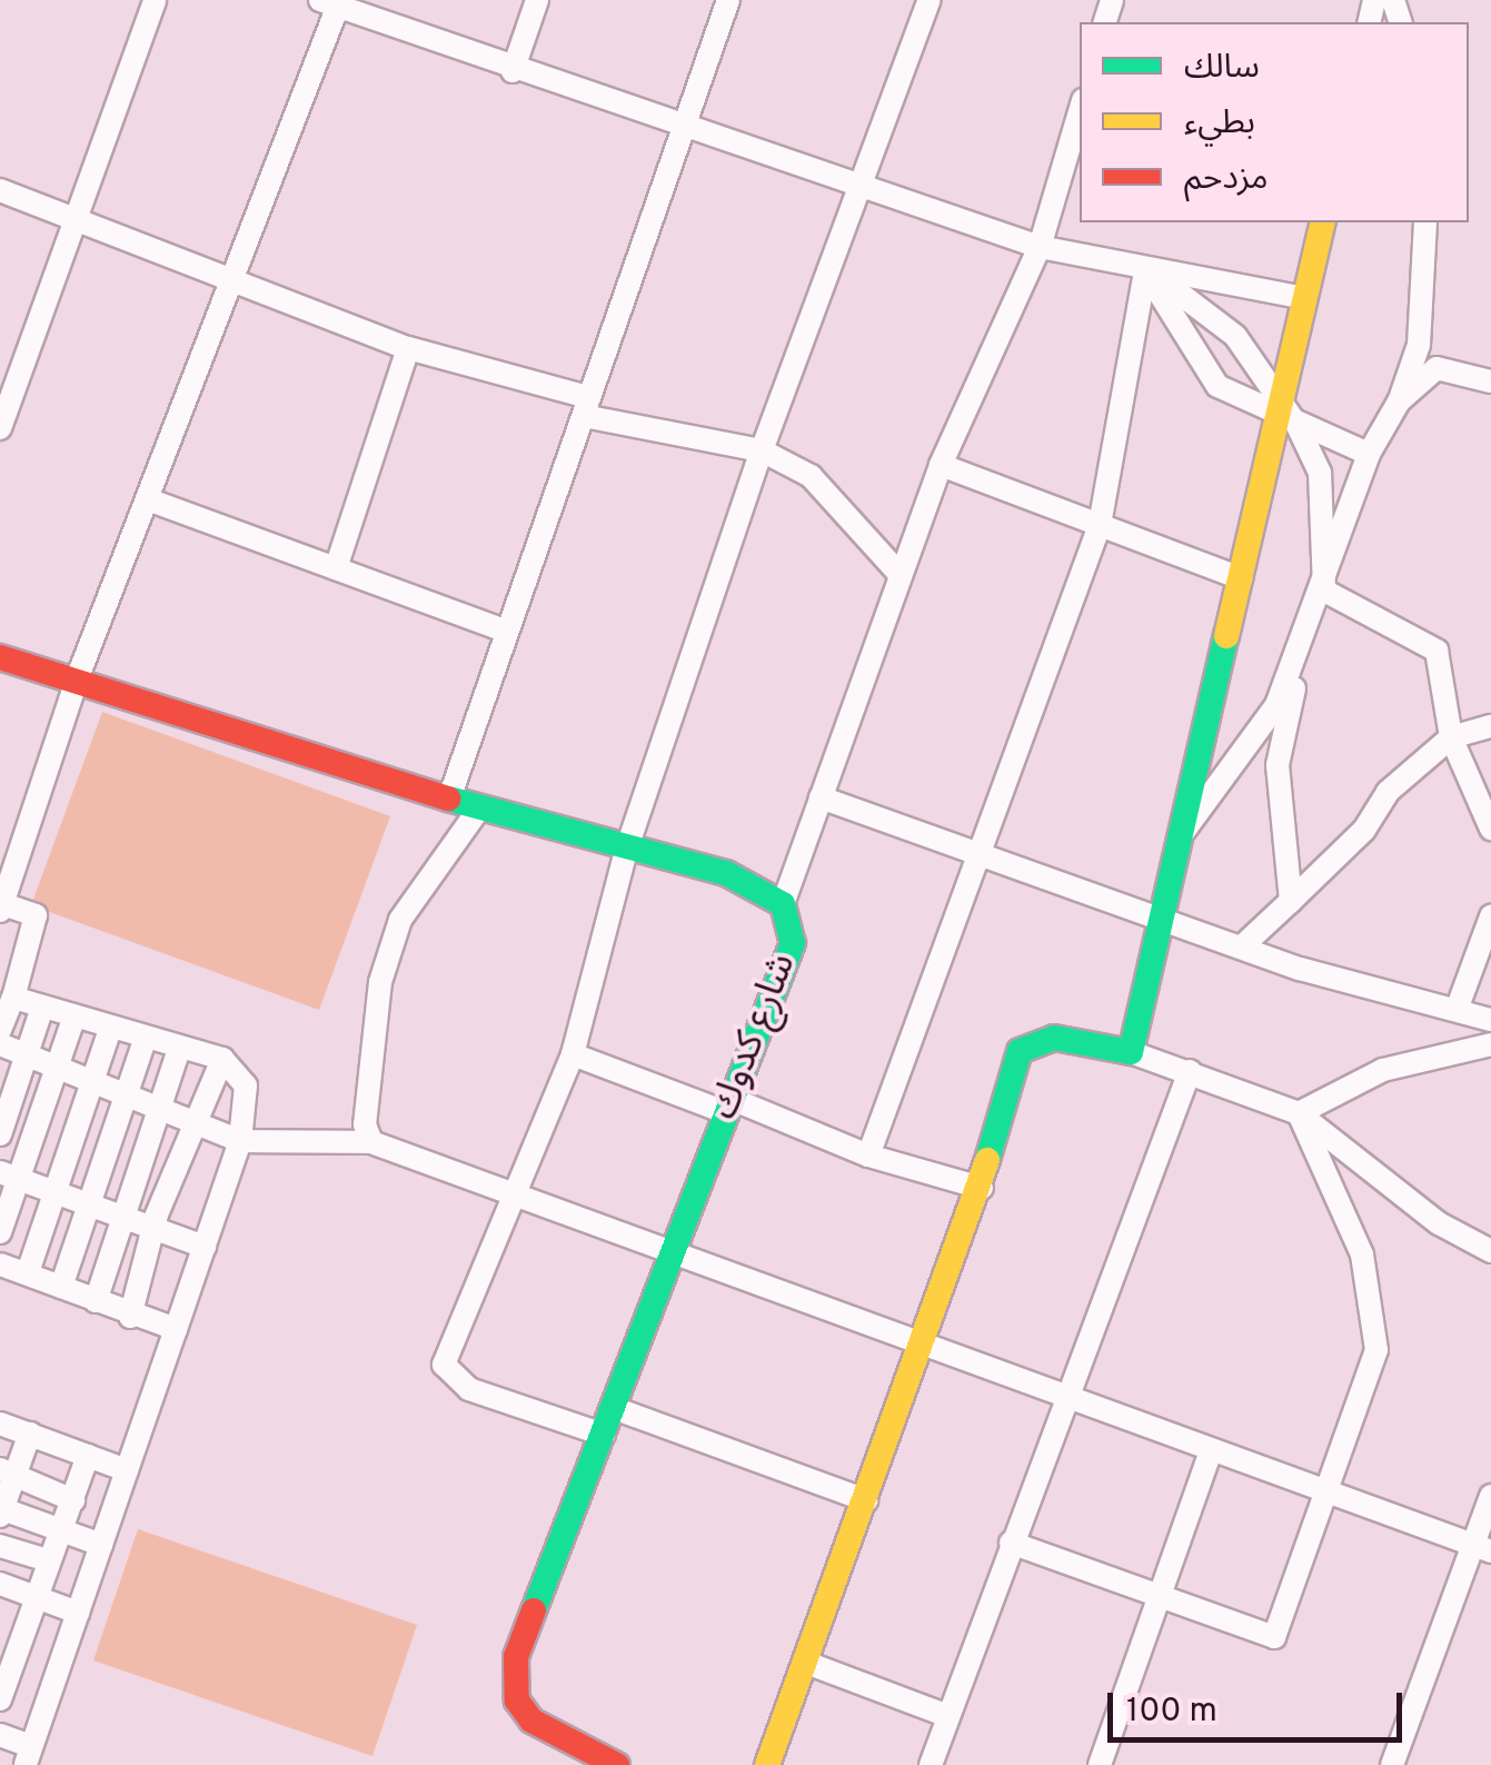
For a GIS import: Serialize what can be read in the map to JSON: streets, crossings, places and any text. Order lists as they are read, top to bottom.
{
  "streets": {
    "street": ["شارع كدوك"]
  },
  "legend": ["سالك", "بطيء", "مزدحم"],
  "scale_bar": "100 m"
}
